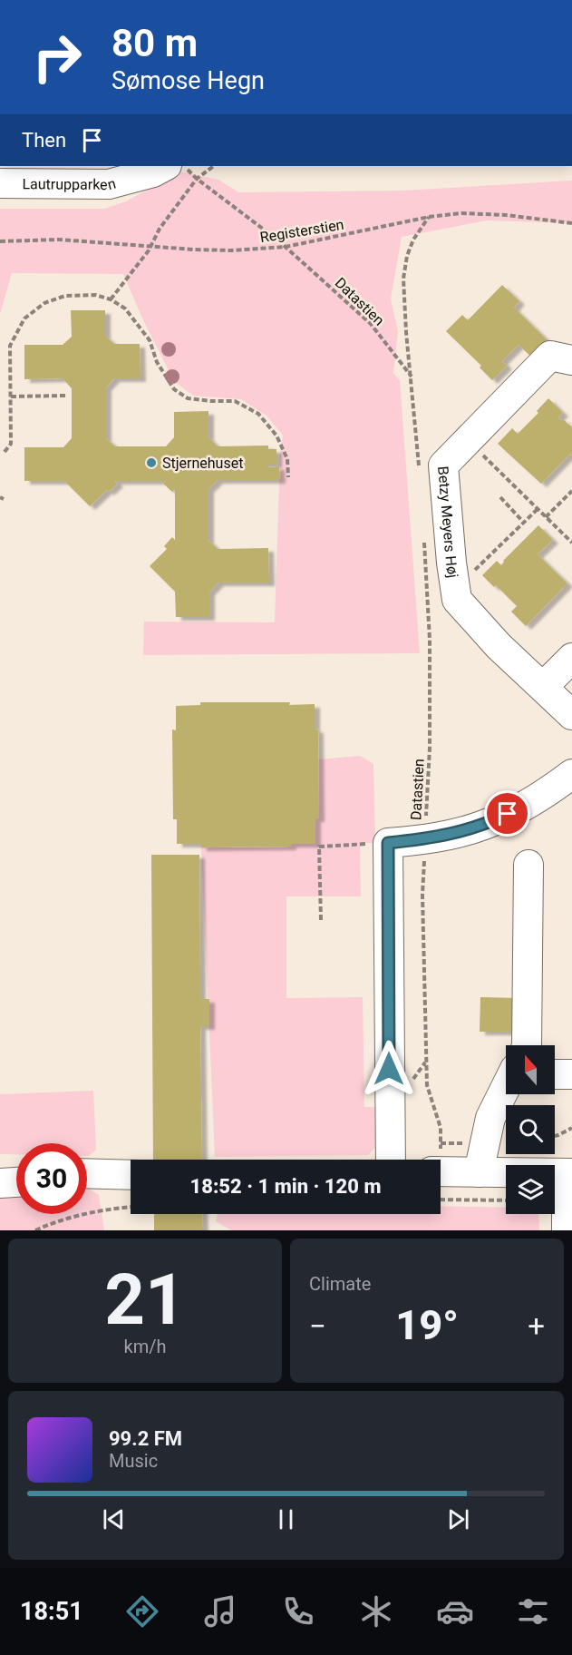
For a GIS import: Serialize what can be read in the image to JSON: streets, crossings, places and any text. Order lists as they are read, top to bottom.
{
  "streets": {
    "street": ["Lautrupparken", "Betzy Meyers Høj"],
    "path": ["Registerstien", "Datastien"]
  },
  "crossings": [
    ["Registerstien", "Datastien"]
  ],
  "places": ["Stjernehuset"],
  "north": "top",
  "page": {
    "turn": ["80 m", "Sømose Hegn"],
    "then": "Then",
    "limit": "30",
    "trip": "18:52 · 1 min · 120 m",
    "tile": [
      ["21", "km/h"],
      "Climate"
    ],
    "heat": ["−", "19°", "+"],
    "song": ["99.2 FM", "Music"],
    "tabs": "18:51"
  }
}
